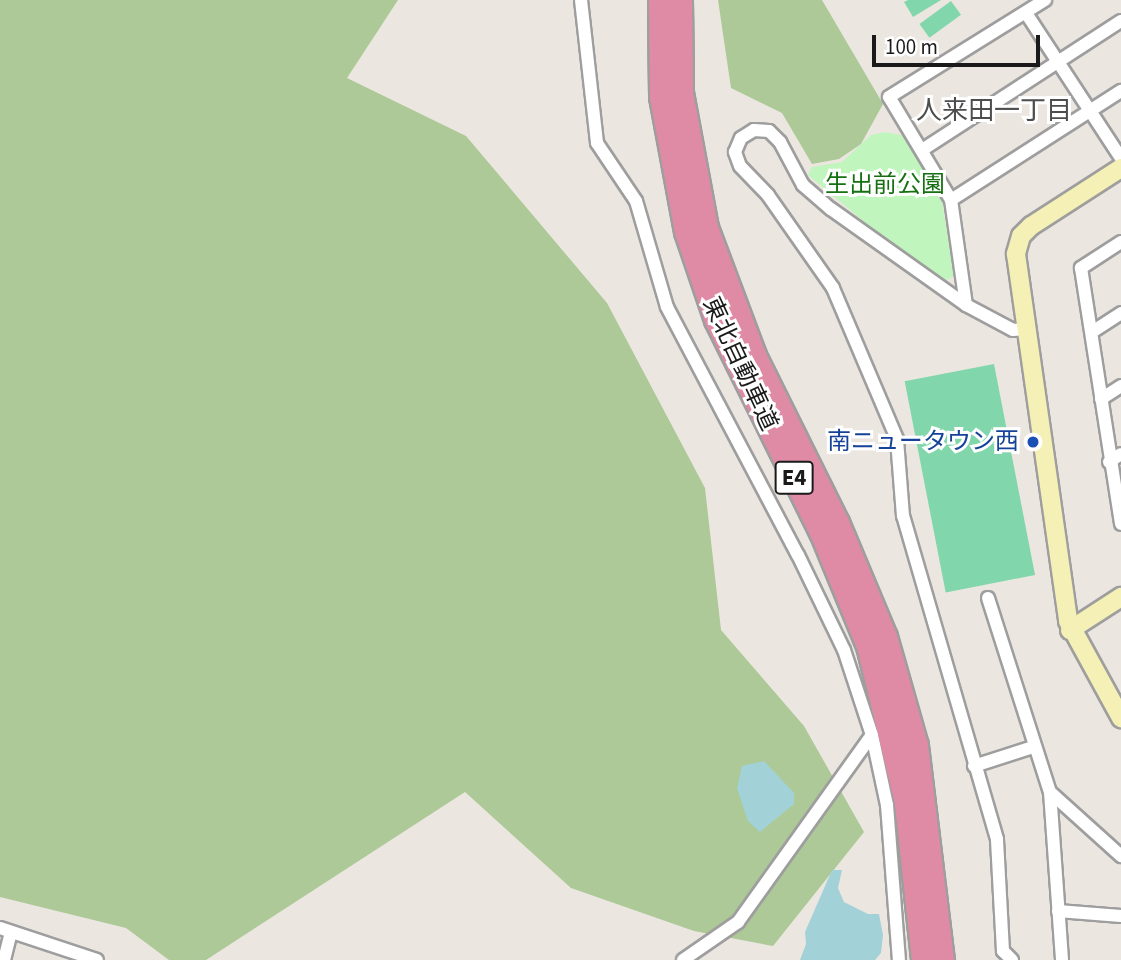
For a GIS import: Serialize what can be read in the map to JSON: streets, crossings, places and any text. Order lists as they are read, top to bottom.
{
  "streets": {
    "highway": ["東北自動車道", "E4"]
  },
  "districts": ["人来田一丁目"],
  "parks": ["生出前公園"],
  "places": ["南ニュータウン西"],
  "scale_bar": "100 m"
}
